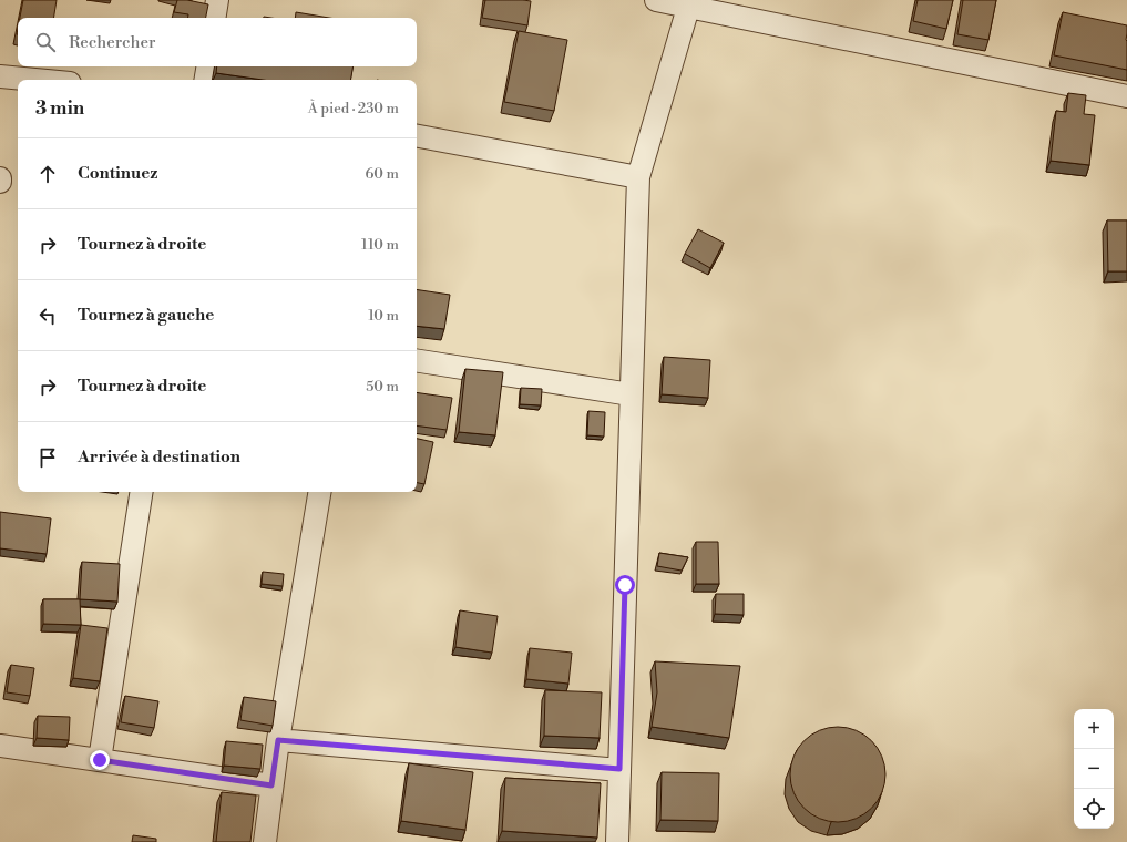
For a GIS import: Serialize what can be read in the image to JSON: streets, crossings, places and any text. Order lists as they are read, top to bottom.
{
  "page": {
    "search": "Rechercher",
    "heading": ["3 min", "À pied · 230 m"],
    "list": [
      ["Continuez", "60 m"],
      ["Tournez à droite", "110 m"],
      ["Tournez à gauche", "10 m"],
      ["Tournez à droite", "50 m"],
      "Arrivée à destination"
    ],
    "map_buttons": ["+", "−"]
  }
}
